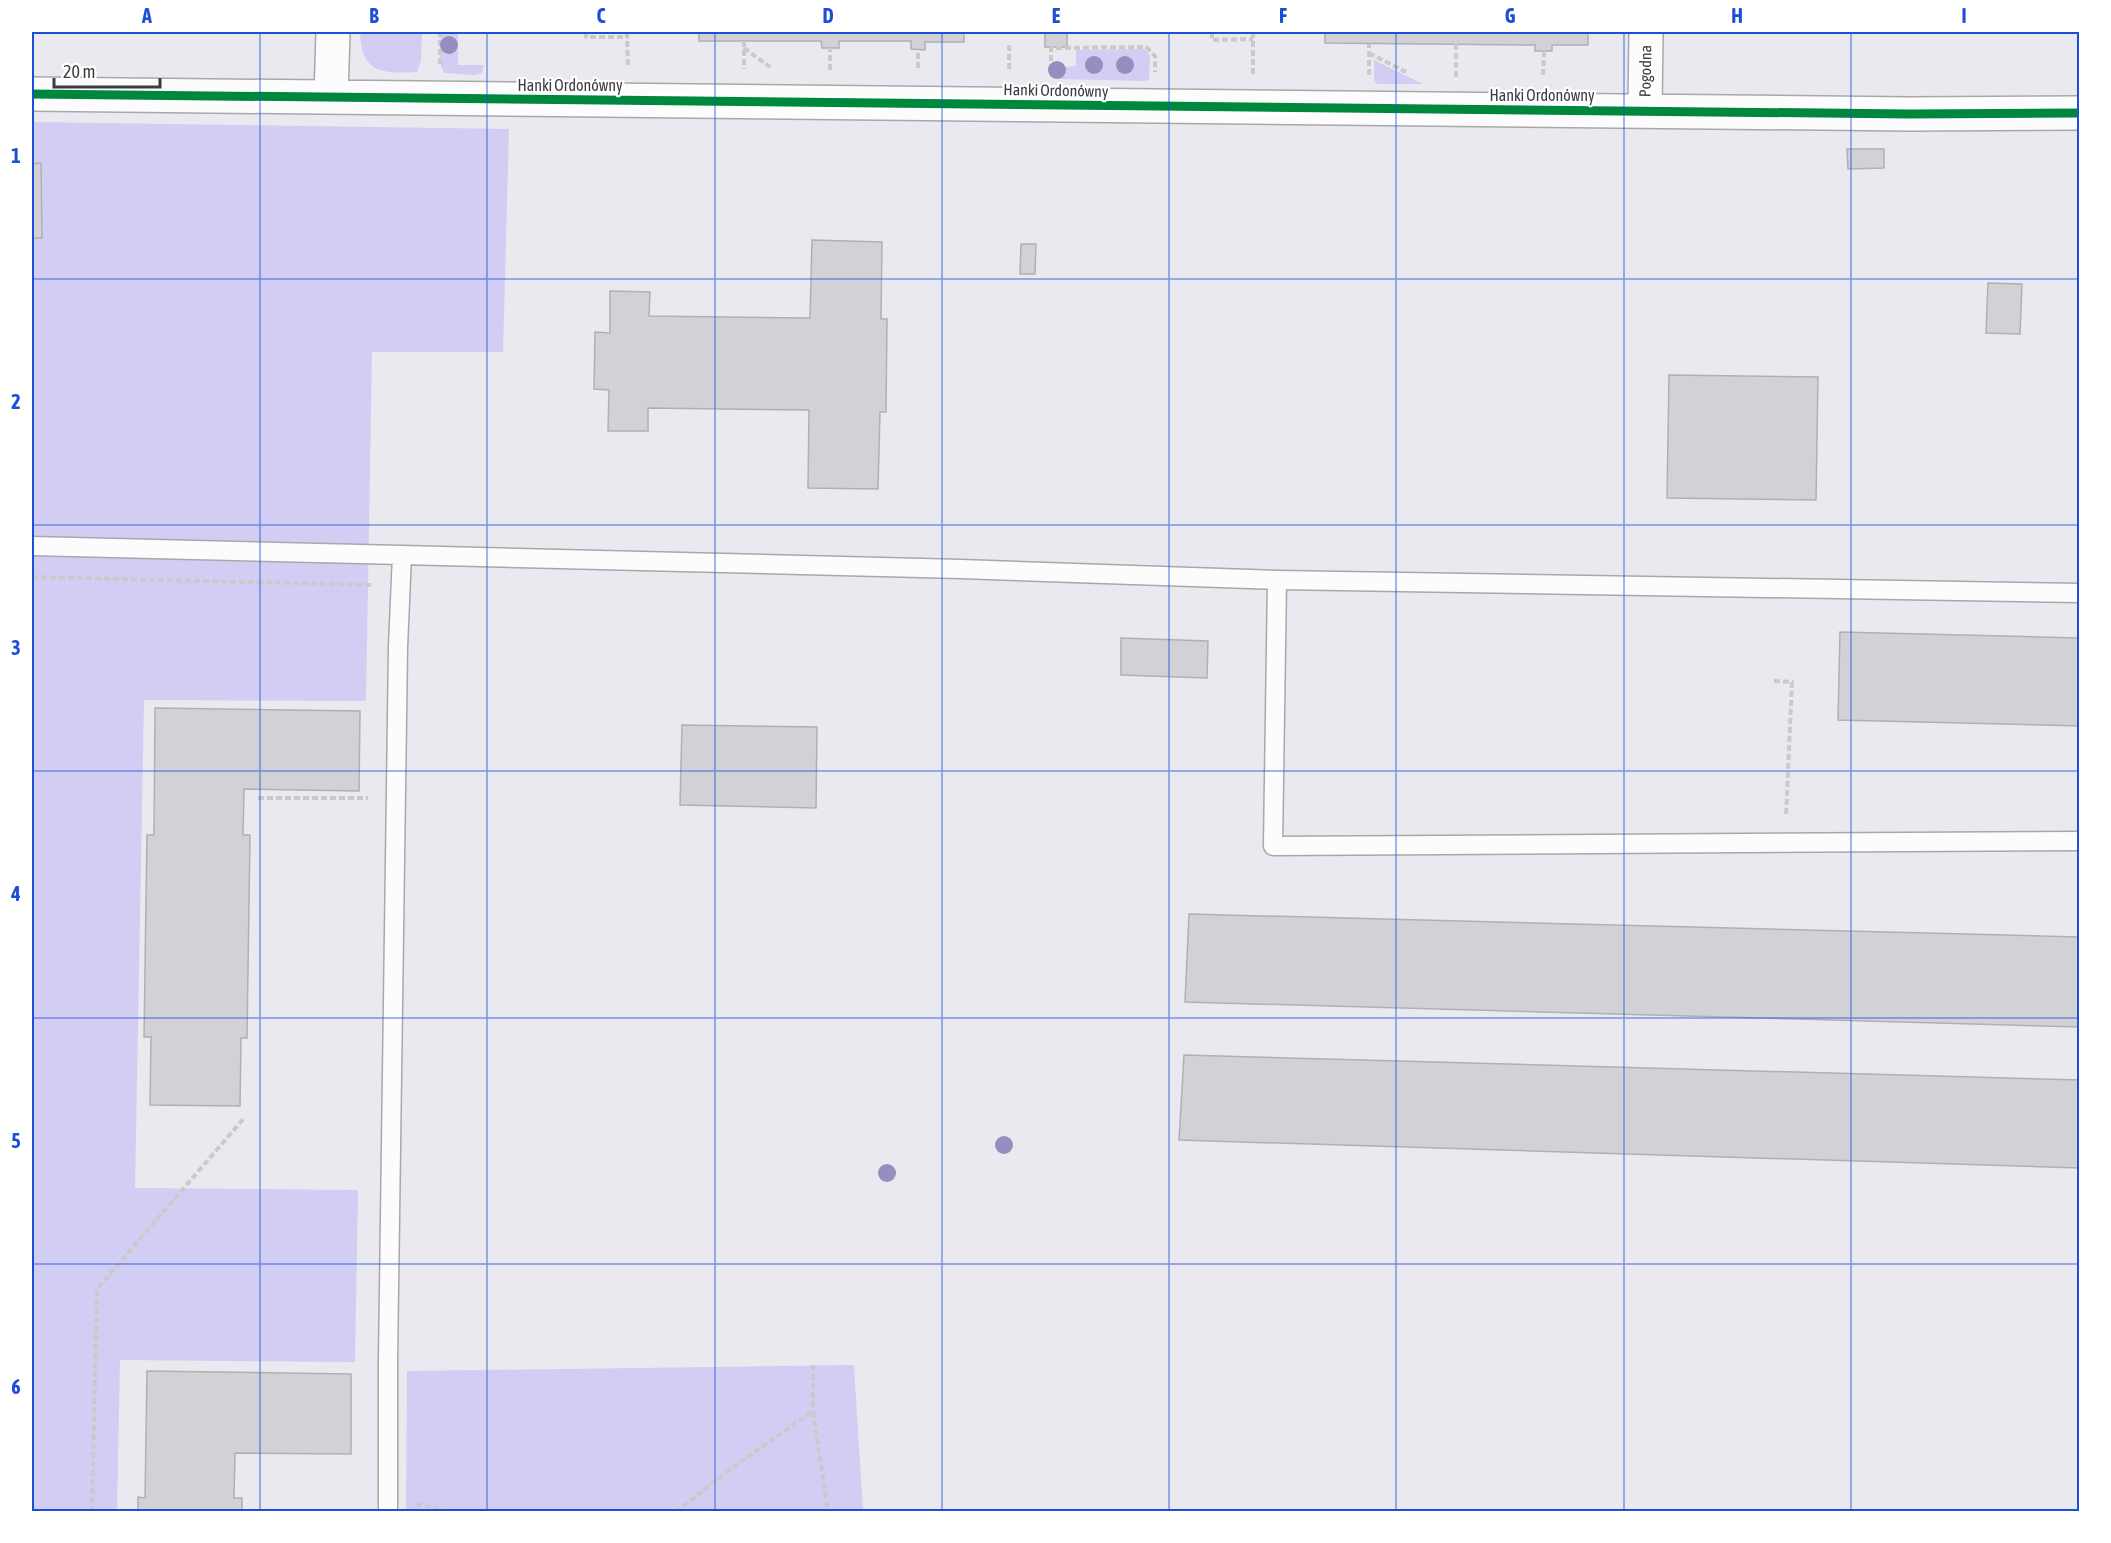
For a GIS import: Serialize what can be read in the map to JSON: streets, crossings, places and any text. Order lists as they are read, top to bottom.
{
  "streets": {
    "street": ["Pogodna", "Hanki Ordonówny"]
  },
  "crossings": [
    ["Pogodna", "Hanki Ordonówny"]
  ],
  "scale_bar": "20 m",
  "grid": {
    "columns": [
      "A",
      "B",
      "C",
      "D",
      "E",
      "F",
      "G",
      "H",
      "I"
    ],
    "rows": [
      "1",
      "2",
      "3",
      "4",
      "5",
      "6"
    ]
  }
}
